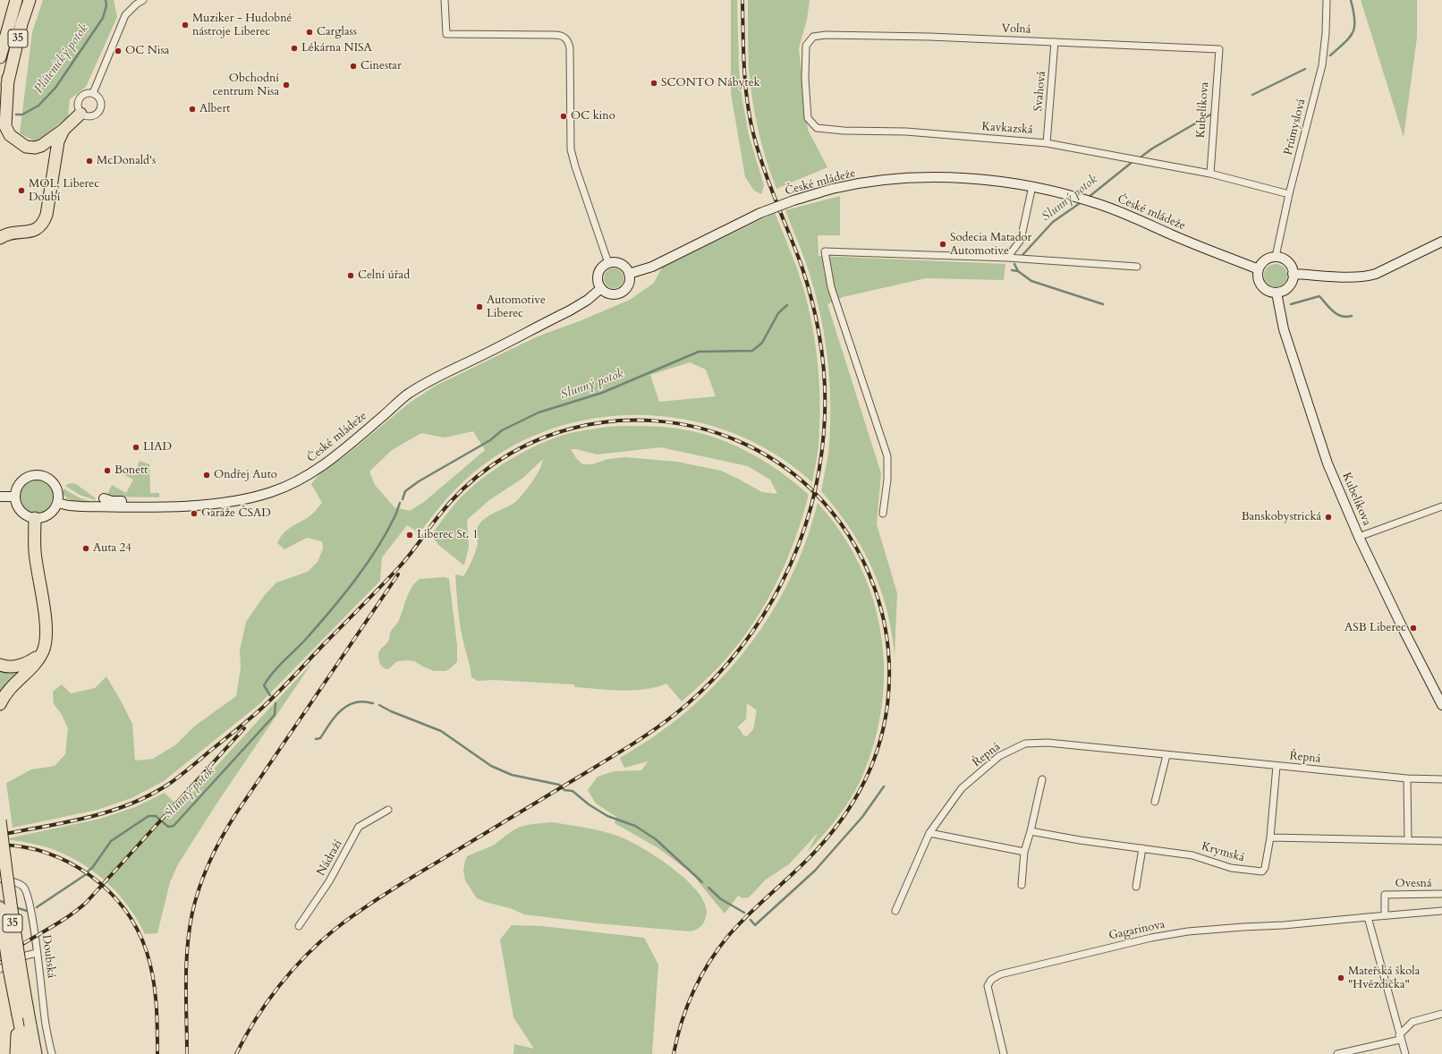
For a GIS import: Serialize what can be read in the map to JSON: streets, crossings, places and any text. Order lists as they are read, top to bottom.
{
  "streets": {
    "highway": ["35"],
    "street": [
      "Volná",
      "Svahová",
      "Kubelíkova",
      "Průmyslová",
      "Kavkazská",
      "České mládeže",
      "Řepná",
      "Krymská",
      "Nádraží",
      "Ovesná",
      "Gagarinova",
      "Doubská"
    ]
  },
  "crossings": [
    ["Volná", "Svahová"],
    ["Volná", "Kubelíkova"],
    ["Volná", "Kavkazská"],
    ["Svahová", "Kavkazská"],
    ["Kubelíkova", "Průmyslová"],
    ["Kubelíkova", "Kavkazská"],
    ["Kubelíkova", "České mládeže"],
    ["Průmyslová", "Kavkazská"],
    ["Průmyslová", "České mládeže"],
    ["Řepná", "Krymská"],
    ["Ovesná", "Gagarinova"]
  ],
  "water": ["Plátenický potok", "Slunný potok"],
  "places": [
    "Muziker - Hudobné nástroje Liberec",
    "Carglass",
    "Lékárna NISA",
    "OC Nisa",
    "Cinestar",
    "SCONTO Nábytek",
    "Obchodní centrum Nisa",
    "Albert",
    "OC kino",
    "McDonald's",
    "MOL, Liberec Doubí",
    "Sodecia Matador Automotive",
    "Celní úřad",
    "Automotive Liberec",
    "LIAD",
    "Bonett",
    "Ondřej Auto",
    "Garáže ČSAD",
    "Banskobystrická",
    "Liberec St. 1",
    "Auta 24",
    "ASB Liberec",
    "Mateřská škola \"Hvězdička\""
  ]
}
